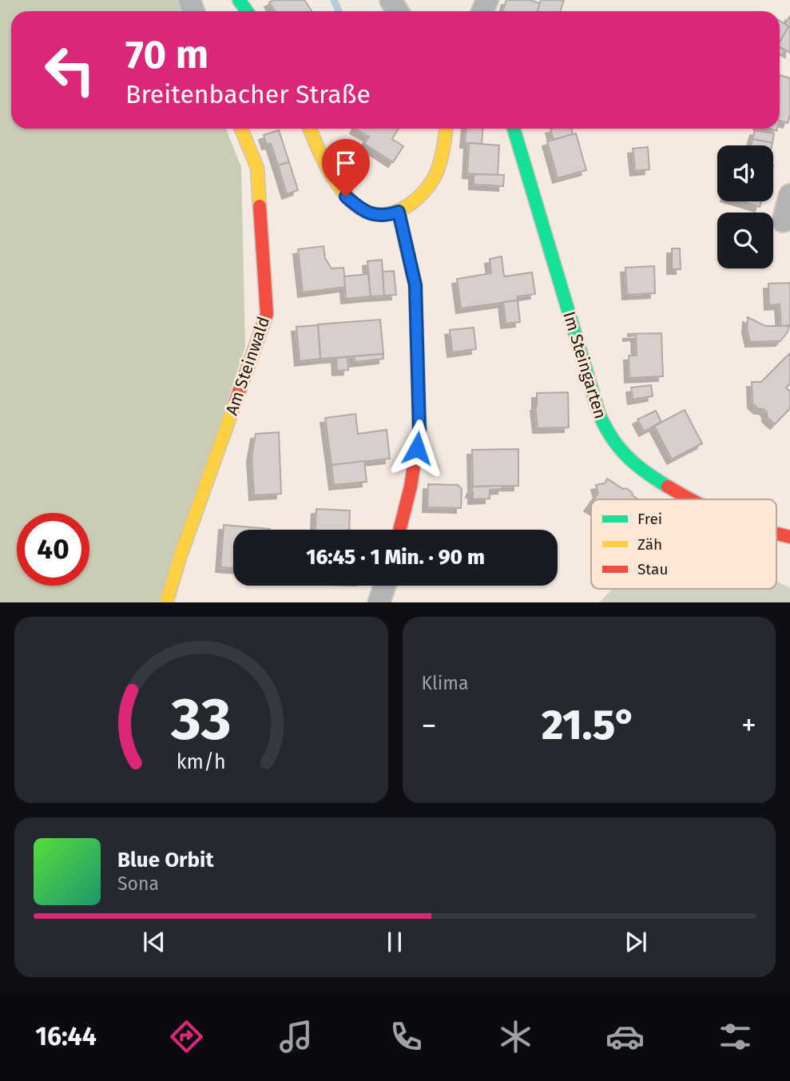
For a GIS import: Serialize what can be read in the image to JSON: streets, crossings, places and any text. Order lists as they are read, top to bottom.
{
  "streets": {
    "street": ["Im Steingarten", "Am Steinwald"]
  },
  "legend": ["Frei", "Zäh", "Stau"],
  "page": {
    "turn": ["70 m", "Breitenbacher Straße"],
    "limit": "40",
    "trip": "16:45 · 1 Min. · 90 m",
    "tile": "Klima",
    "heat": ["−", "21.5°", "+"],
    "song": ["Blue Orbit", "Sona"],
    "tabs": "16:44",
    "gauge": ["33", "km/h"]
  }
}
